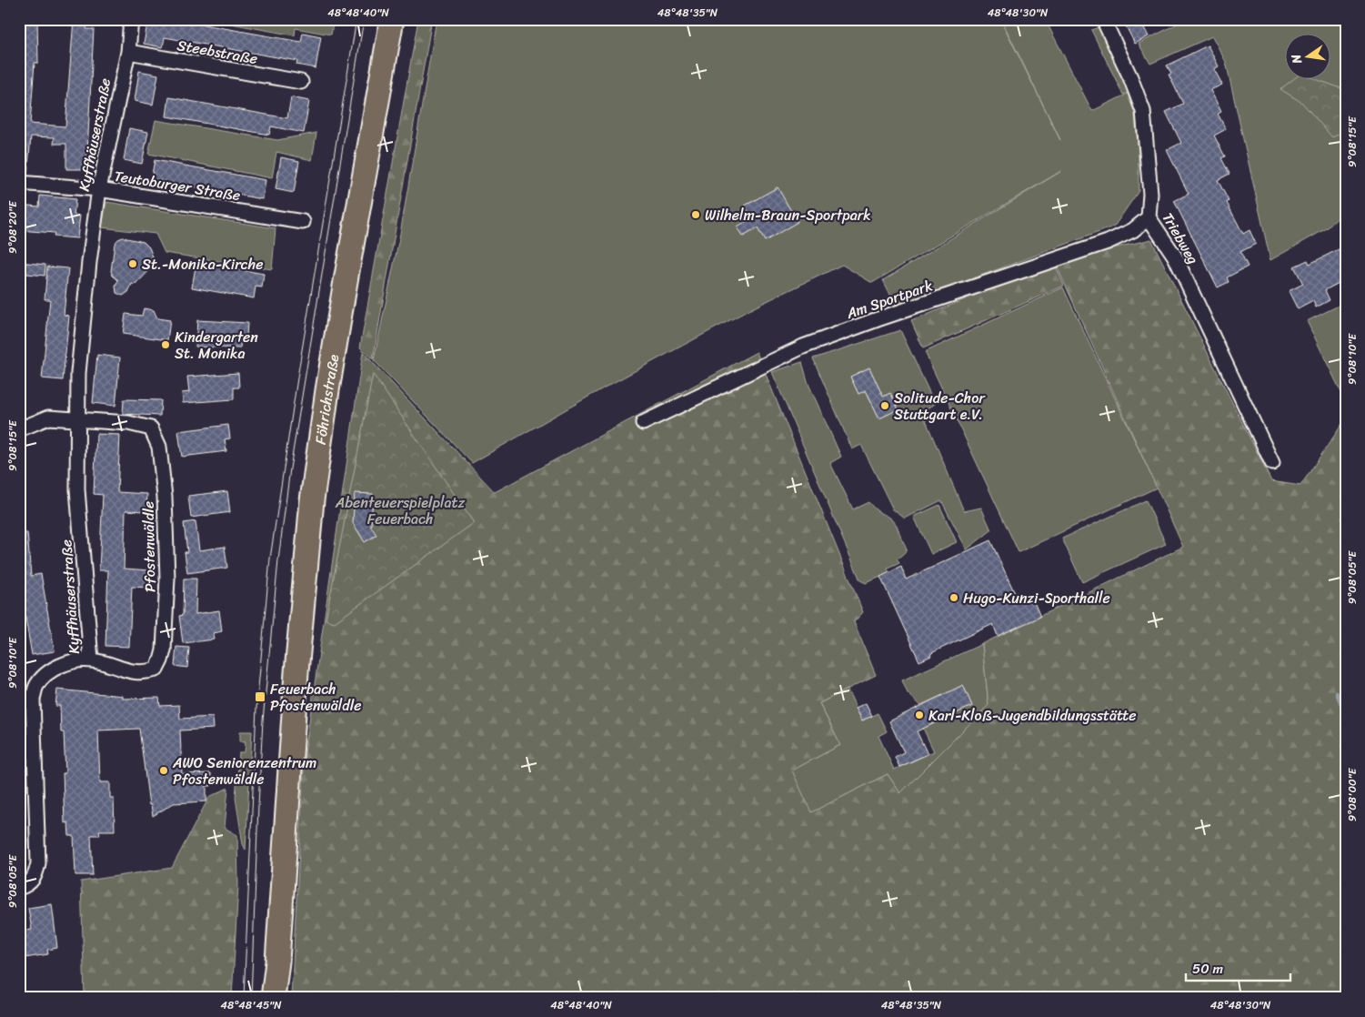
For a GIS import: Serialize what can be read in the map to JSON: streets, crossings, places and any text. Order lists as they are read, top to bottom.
{
  "streets": {
    "main road": ["Föhrichstraße"],
    "street": [
      "Steebstraße",
      "Kyffhäuserstraße",
      "Teutoburger Straße",
      "Triebweg",
      "Am Sportpark",
      "Pfostenwäldle"
    ]
  },
  "crossings": [
    ["Steebstraße", "Kyffhäuserstraße"],
    ["Kyffhäuserstraße", "Teutoburger Straße"],
    ["Kyffhäuserstraße", "Pfostenwäldle"],
    ["Triebweg", "Am Sportpark"]
  ],
  "parks": ["Abenteuerspielplatz Feuerbach"],
  "places": {
    "other": [
      "Wilhelm-Braun-Sportpark",
      "St.-Monika-Kirche",
      "Kindergarten St. Monika",
      "Solitude-Chor Stuttgart e.V.",
      "Hugo-Kunzi-Sporthalle",
      "Karl-Kloß-Jugendbildungsstätte",
      "AWO Seniorenzentrum Pfostenwäldle"
    ],
    "transit": ["Feuerbach Pfostenwäldle"]
  },
  "scale_bar": "50 m",
  "north": "left",
  "coordinates": [
    "48°48'40\"N",
    "48°48'35\"N",
    "48°48'30\"N",
    "9°08'15\"E",
    "9°08'20\"E",
    "9°08'10\"E",
    "9°08'05\"E",
    "9°08'00\"E",
    "48°48'45\"N"
  ]
}
